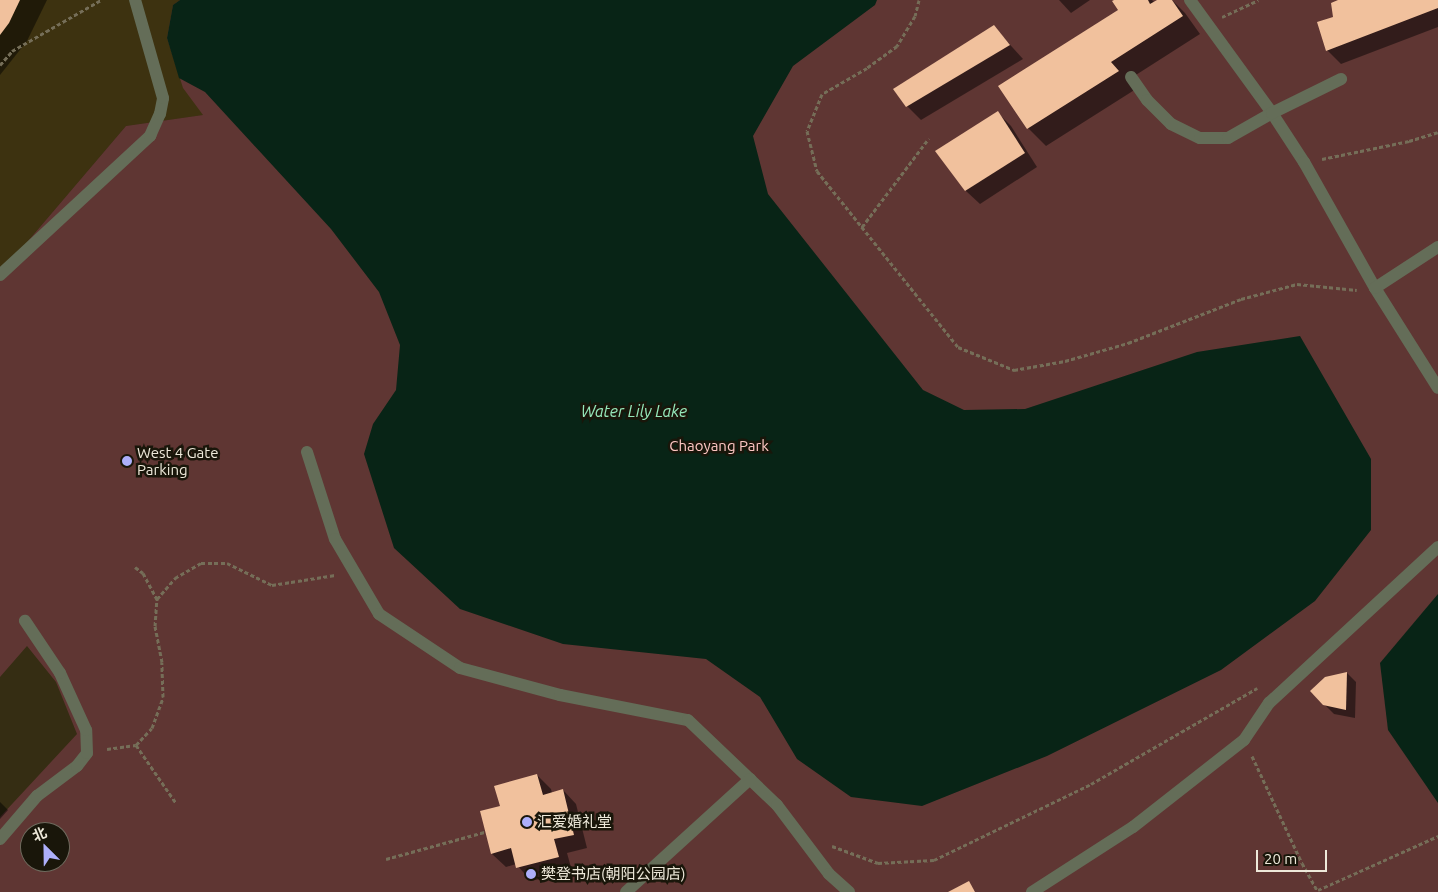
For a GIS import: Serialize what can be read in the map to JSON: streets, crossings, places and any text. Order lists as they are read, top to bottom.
{
  "water": ["Water Lily Lake"],
  "parks": ["Chaoyang Park"],
  "places": ["West 4 Gate Parking", "汇爱婚礼堂", "樊登书店(朝阳公园店)"],
  "scale_bar": "20 m",
  "north": "top left"
}
